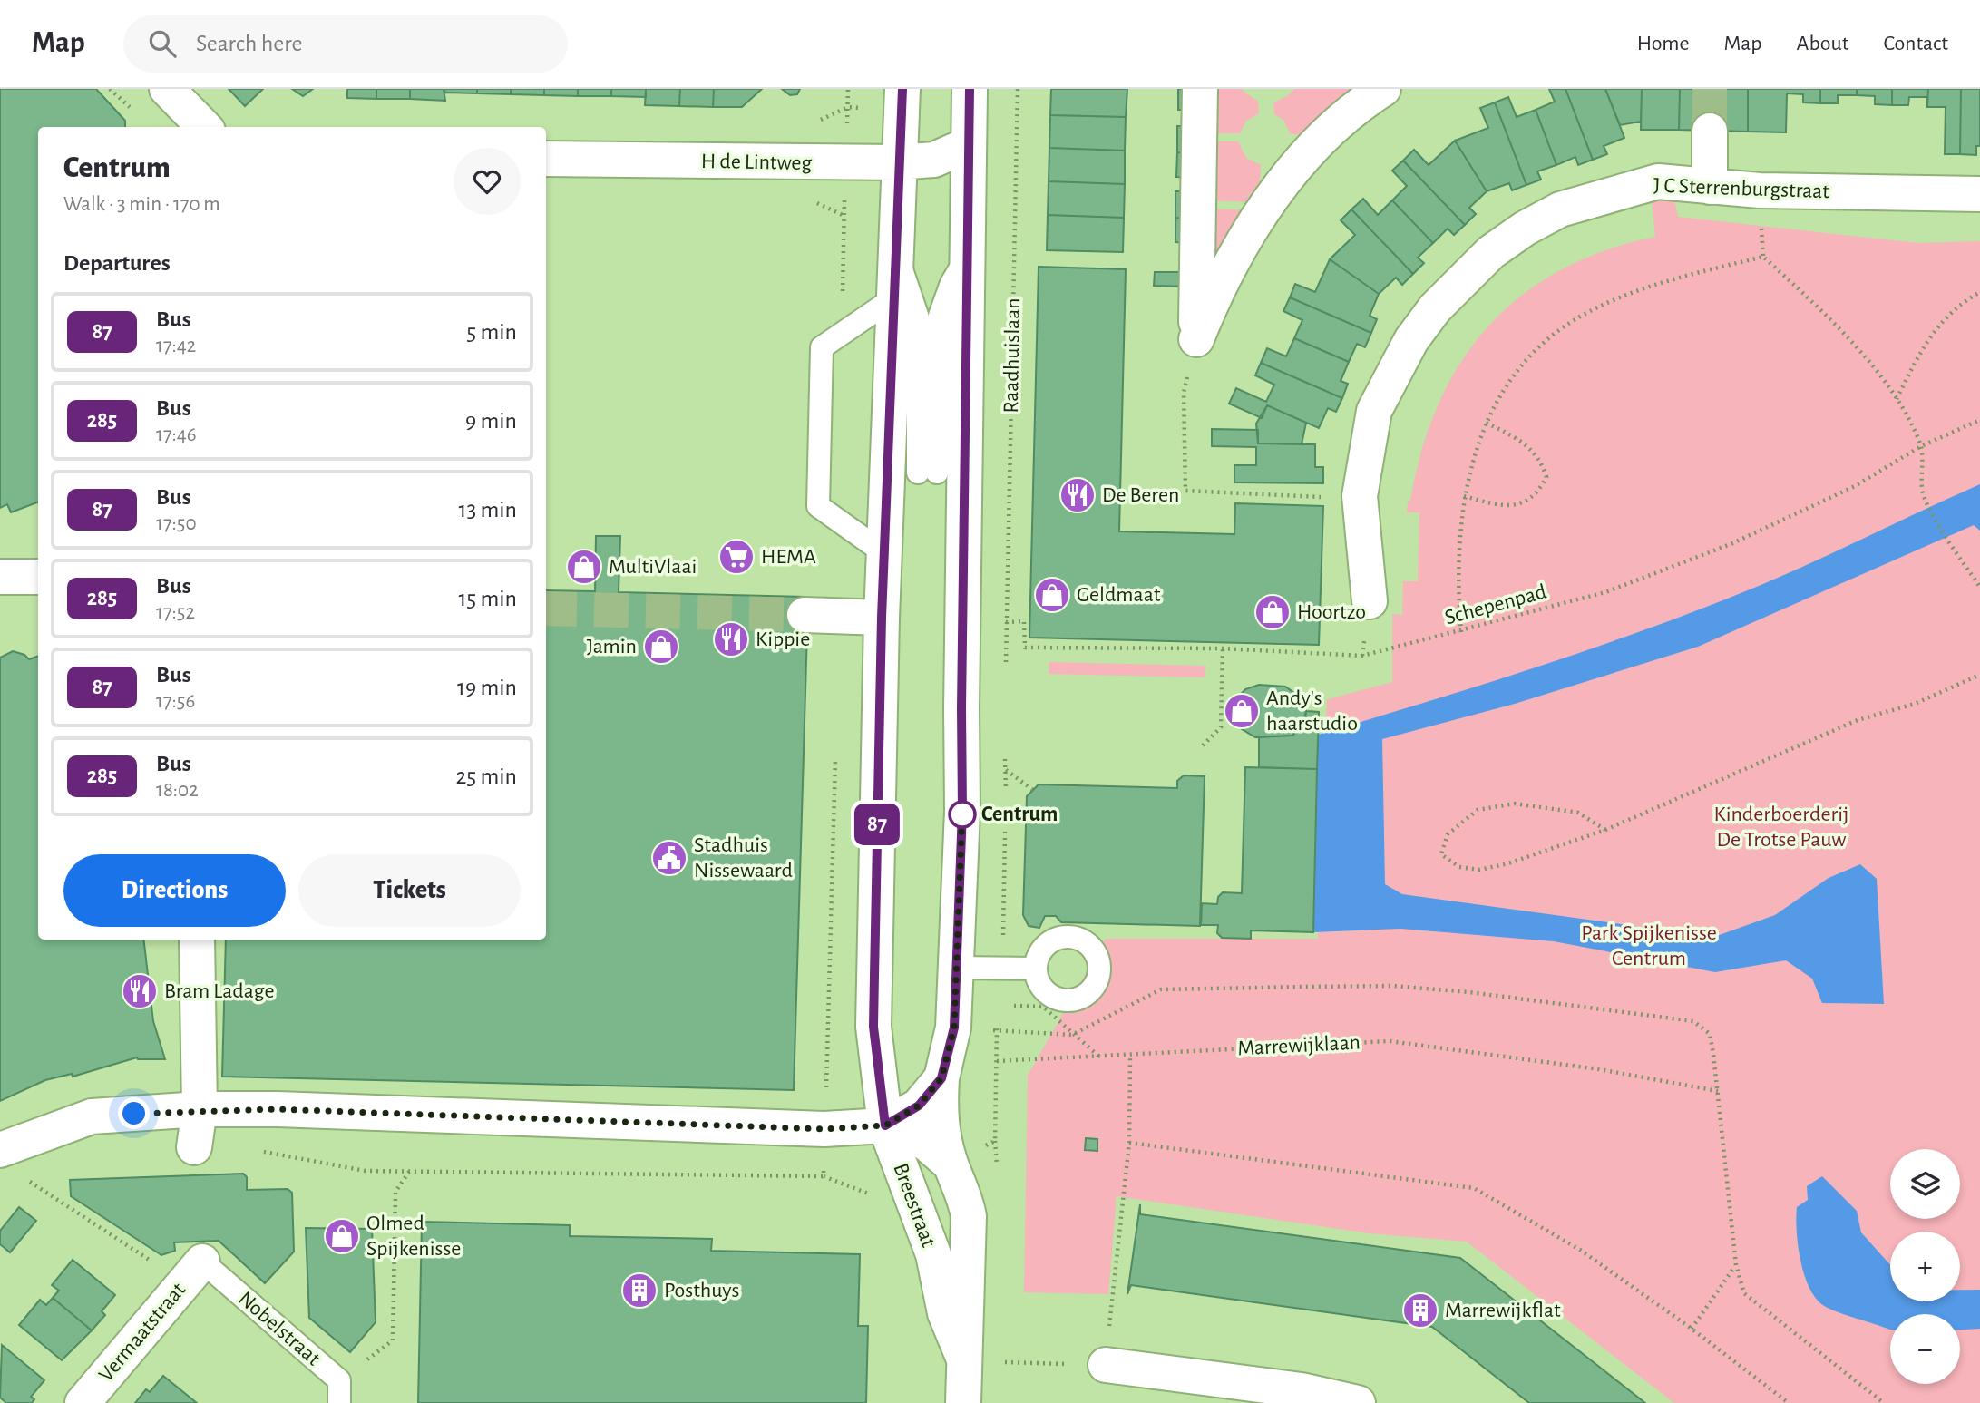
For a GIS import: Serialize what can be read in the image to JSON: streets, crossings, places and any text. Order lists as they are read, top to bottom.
{
  "streets": {
    "street": [
      "H de Lintweg",
      "J C Sterrenburgstraat",
      "Raadhuislaan",
      "Breestraat",
      "Vermaatstraat"
    ],
    "lane": ["Nobelstraat"],
    "path": ["Schepenpad", "Marrewijklaan"]
  },
  "crossings": [
    ["H de Lintweg", "Raadhuislaan"],
    ["Raadhuislaan", "Schepenpad"],
    ["Raadhuislaan", "Breestraat"],
    ["Nobelstraat", "Vermaatstraat"]
  ],
  "parks": ["Kinderboerderij De Trotse Pauw", "Park Spijkenisse Centrum"],
  "places": {
    "restaurant": ["De Beren", "Kippie", "Bram Ladage"],
    "supermarket": ["HEMA"],
    "shop": [
      "MultiVlaai",
      "Geldmaat",
      "Hoortzo",
      "Jamin",
      "Andy's haarstudio",
      "Olmed Spijkenisse"
    ],
    "other": ["Centrum"],
    "public building": ["Stadhuis Nissewaard"],
    "building": ["Posthuys", "Marrewijkflat"]
  },
  "lines": ["bus line 87"],
  "page": {
    "header": "Map",
    "search": "Search here",
    "nav": [
      "Home",
      "Map",
      "About",
      "Contact"
    ],
    "on_map": "87",
    "heading": [
      ["Centrum", "Walk · 3 min · 170 m"],
      "Departures"
    ],
    "list": [
      {
        "mark": "87",
        "name": "Bus",
        "note": "17:42",
        "value": "5 min"
      },
      {
        "mark": "285",
        "name": "Bus",
        "note": "17:46",
        "value": "9 min"
      },
      {
        "mark": "87",
        "name": "Bus",
        "note": "17:50",
        "value": "13 min"
      },
      {
        "mark": "285",
        "name": "Bus",
        "note": "17:52",
        "value": "15 min"
      },
      {
        "mark": "87",
        "name": "Bus",
        "note": "17:56",
        "value": "19 min"
      },
      {
        "mark": "285",
        "name": "Bus",
        "note": "18:02",
        "value": "25 min"
      }
    ],
    "buttons": ["Directions", "Tickets"],
    "map_buttons": ["+", "−"]
  }
}
